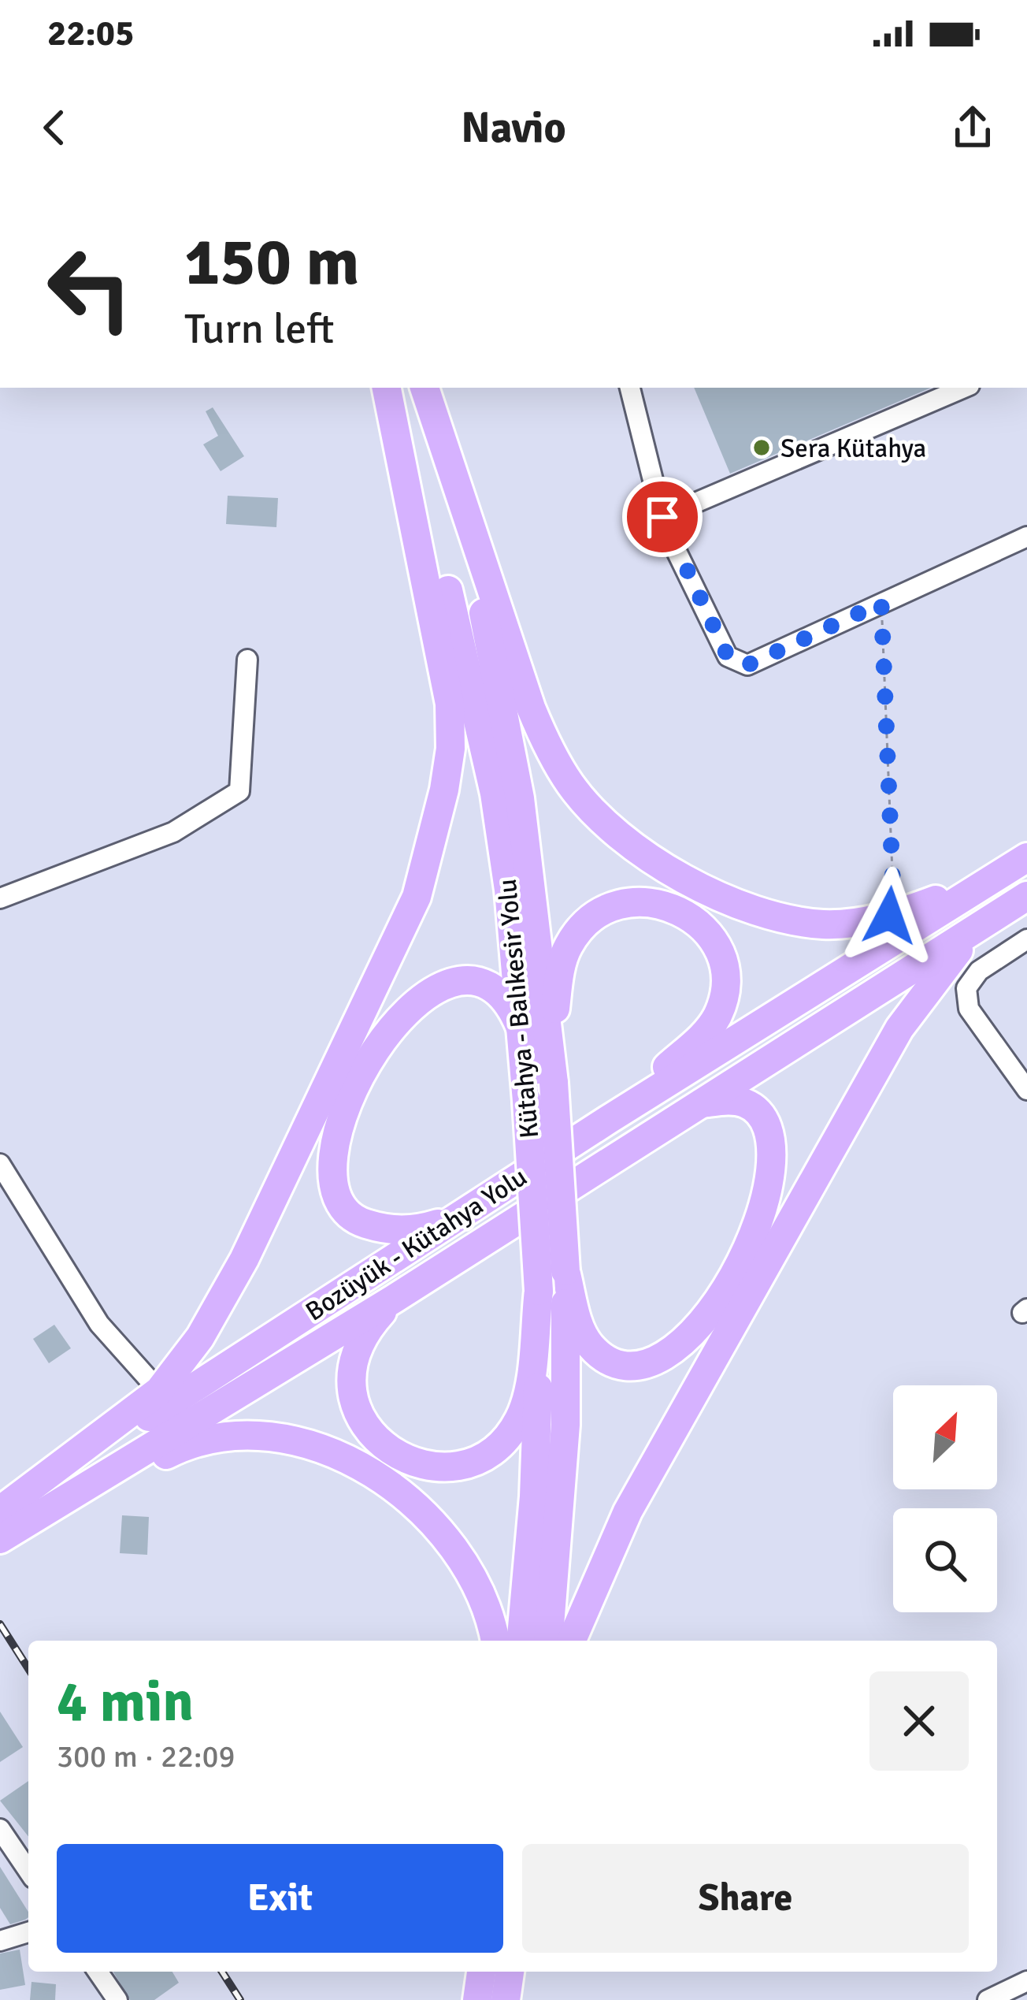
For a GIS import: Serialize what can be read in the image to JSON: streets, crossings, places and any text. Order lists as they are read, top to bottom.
{
  "streets": {
    "highway": ["Kütahya - Balıkesir Yolu", "Bozüyük - Kütahya Yolu"]
  },
  "places": ["Sera Kütahya"],
  "north": "top right",
  "page": {
    "status": "22:05",
    "header": "Navio",
    "turn": ["150 m", "Turn left"],
    "heading": ["4 min", "300 m · 22:09"],
    "buttons": ["Exit", "Share"]
  }
}
